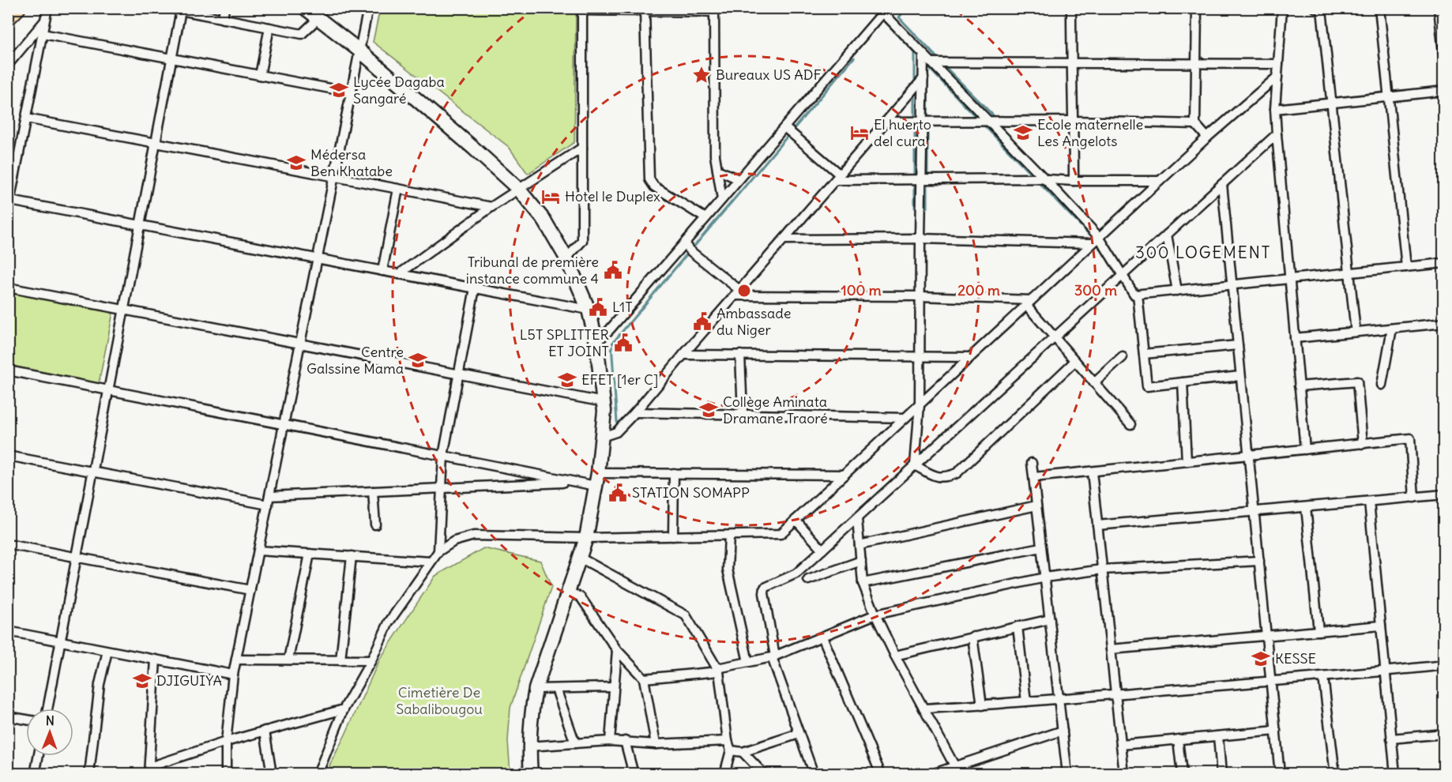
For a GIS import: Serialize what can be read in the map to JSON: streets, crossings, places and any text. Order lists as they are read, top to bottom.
{
  "districts": ["300 LOGEMENT"],
  "parks": ["Cimetière De Sabalibougou"],
  "places": {
    "place": ["Bureaux US ADF"],
    "school or university": [
      "Lycée Dagaba Sangaré",
      "Ecole maternelle Les Angelots",
      "Médersa Ben Khatabe",
      "Centre Galssine Mama",
      "EFET [1er C]",
      "Collège Aminata Dramane Traoré",
      "KESSE",
      "DJIGUIYA"
    ],
    "hotel": ["El huerto del cura", "Hotel le Duplex"],
    "public building": [
      "Tribunal de première instance commune 4",
      "L1T",
      "Ambassade du Niger",
      "L5T SPLITTER ET JOINT",
      "STATION SOMAPP"
    ]
  },
  "north": "top",
  "rings": ["100 m", "200 m", "300 m"]
}
